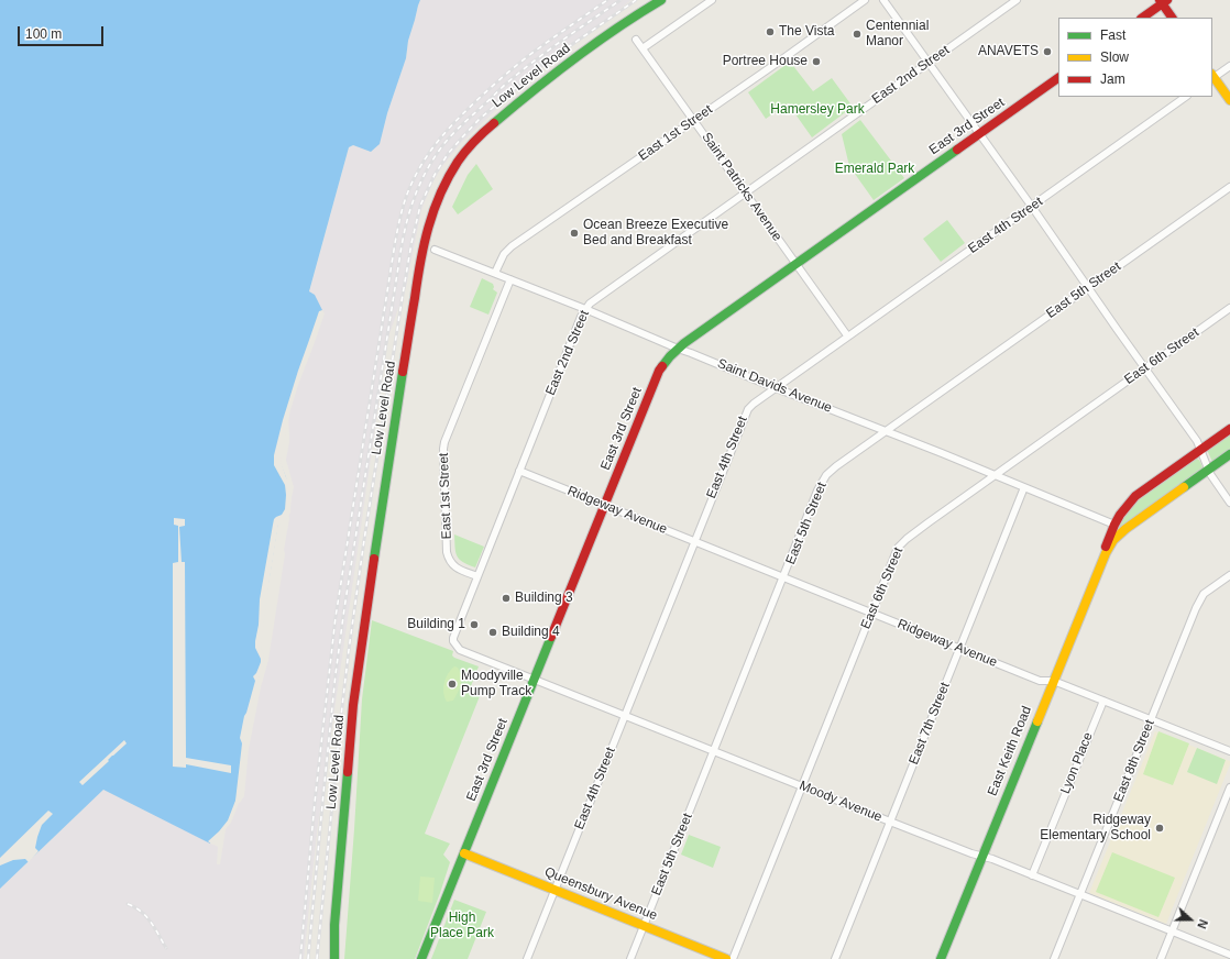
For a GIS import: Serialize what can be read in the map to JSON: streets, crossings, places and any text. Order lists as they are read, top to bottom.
{
  "streets": {
    "street": [
      "East 2nd Street",
      "Low Level Road",
      "East 3rd Street",
      "East 1st Street",
      "Saint Patricks Avenue",
      "East 4th Street",
      "East 5th Street",
      "East 6th Street",
      "Saint Davids Avenue",
      "Ridgeway Avenue",
      "East 7th Street",
      "East Keith Road",
      "East 8th Street",
      "Lyon Place",
      "Moody Avenue",
      "Queensbury Avenue"
    ]
  },
  "crossings": [
    ["East 2nd Street", "East 1st Street"],
    ["East 2nd Street", "Saint Patricks Avenue"],
    ["East 2nd Street", "Saint Davids Avenue"],
    ["East 2nd Street", "Ridgeway Avenue"],
    ["East 2nd Street", "Moody Avenue"],
    ["East 3rd Street", "Saint Patricks Avenue"],
    ["East 3rd Street", "Saint Davids Avenue"],
    ["East 3rd Street", "Ridgeway Avenue"],
    ["East 3rd Street", "Moody Avenue"],
    ["East 3rd Street", "Queensbury Avenue"],
    ["East 1st Street", "Saint Patricks Avenue"],
    ["East 1st Street", "Saint Davids Avenue"],
    ["Saint Patricks Avenue", "East 4th Street"],
    ["East 4th Street", "Saint Davids Avenue"],
    ["East 4th Street", "Ridgeway Avenue"],
    ["East 4th Street", "Moody Avenue"],
    ["East 4th Street", "Queensbury Avenue"],
    ["East 5th Street", "Saint Davids Avenue"],
    ["East 5th Street", "Ridgeway Avenue"],
    ["East 5th Street", "Moody Avenue"],
    ["East 5th Street", "Queensbury Avenue"],
    ["East 6th Street", "Saint Davids Avenue"],
    ["East 6th Street", "Ridgeway Avenue"],
    ["East 6th Street", "Moody Avenue"],
    ["Saint Davids Avenue", "East 7th Street"],
    ["Saint Davids Avenue", "East Keith Road"],
    ["Ridgeway Avenue", "East 7th Street"],
    ["Ridgeway Avenue", "East Keith Road"],
    ["Ridgeway Avenue", "East 8th Street"],
    ["Ridgeway Avenue", "Lyon Place"],
    ["East 7th Street", "Moody Avenue"],
    ["East Keith Road", "Moody Avenue"],
    ["East 8th Street", "Moody Avenue"],
    ["Lyon Place", "Moody Avenue"]
  ],
  "parks": ["Hamersley Park", "Emerald Park", "High Place Park"],
  "places": [
    "The Vista",
    "Centennial Manor",
    "ANAVETS",
    "Portree House",
    "Ocean Breeze Executive Bed and Breakfast",
    "Building 3",
    "Building 1",
    "Building 4",
    "Moodyville Pump Track",
    "Ridgeway Elementary School"
  ],
  "legend": ["Fast", "Slow", "Jam"],
  "scale_bar": "100 m",
  "north": "right"
}
